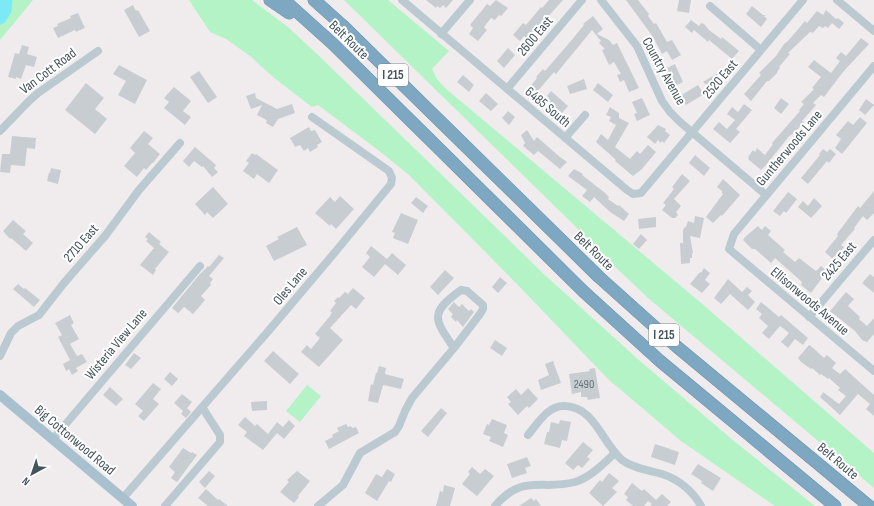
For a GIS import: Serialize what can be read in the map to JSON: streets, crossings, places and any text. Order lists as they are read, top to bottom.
{
  "streets": {
    "highway": ["Belt Route", "I 215"],
    "main road": ["Big Cottonwood Road"],
    "street": [
      "2600 East",
      "Van Cott Road",
      "Country Avenue",
      "2520 East",
      "6485 South",
      "Guntherwoods Lane",
      "2710 East",
      "2425 East",
      "Oles Lane",
      "Ellisonwoods Avenue",
      "Wisteria View Lane"
    ]
  },
  "crossings": [
    ["2600 East", "6485 South"],
    ["Country Avenue", "2520 East"],
    ["Country Avenue", "Guntherwoods Lane"],
    ["2520 East", "6485 South"],
    ["Guntherwoods Lane", "Ellisonwoods Avenue"],
    ["2425 East", "Ellisonwoods Avenue"],
    ["Oles Lane", "Big Cottonwood Road"],
    ["Wisteria View Lane", "Big Cottonwood Road"]
  ],
  "house_numbers": ["2490"],
  "north": "bottom left"
}
